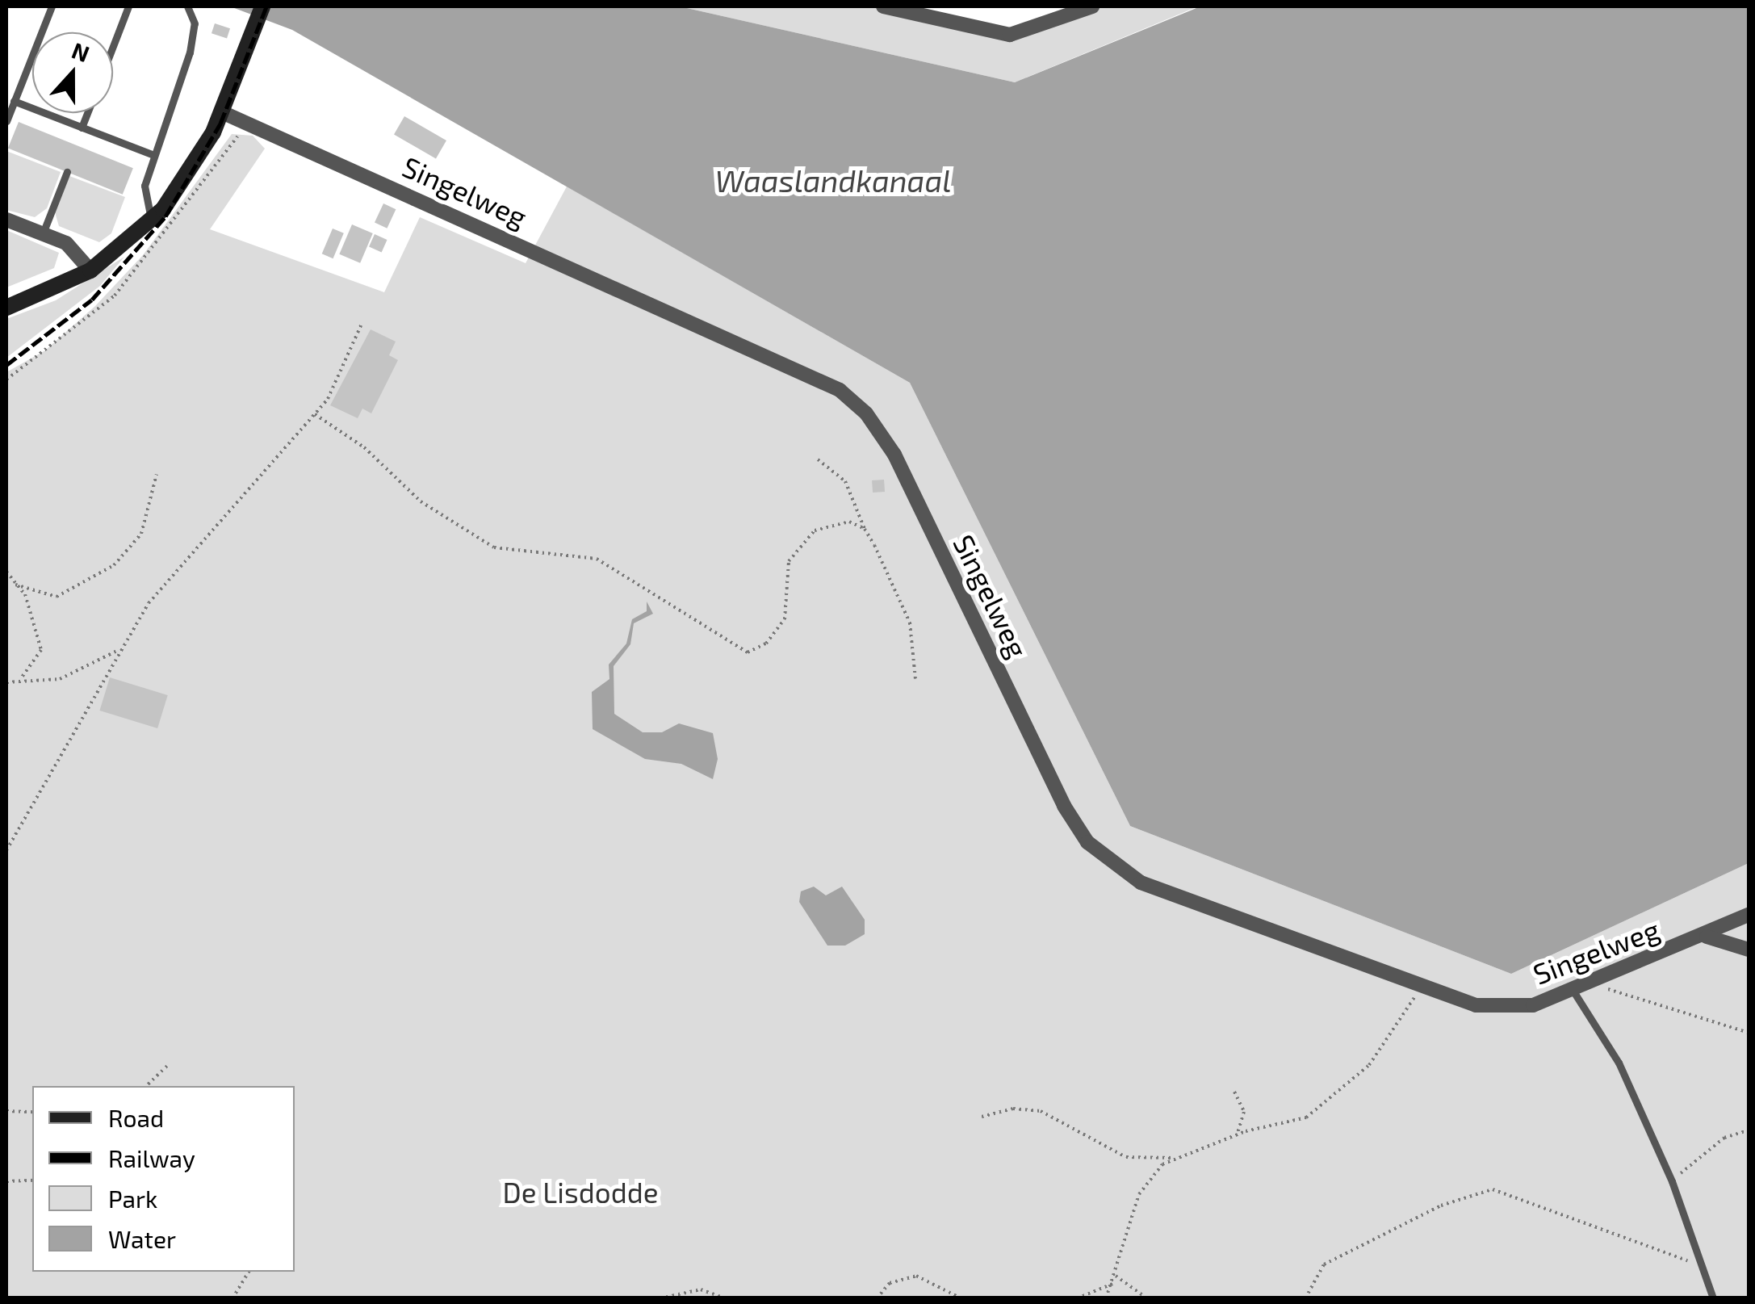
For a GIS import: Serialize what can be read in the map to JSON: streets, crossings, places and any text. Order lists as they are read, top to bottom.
{
  "streets": {
    "street": ["Singelweg"]
  },
  "water": ["Waaslandkanaal"],
  "parks": ["De Lisdodde"],
  "legend": [
    "Road",
    "Railway",
    "Park",
    "Water"
  ],
  "north": "top"
}
